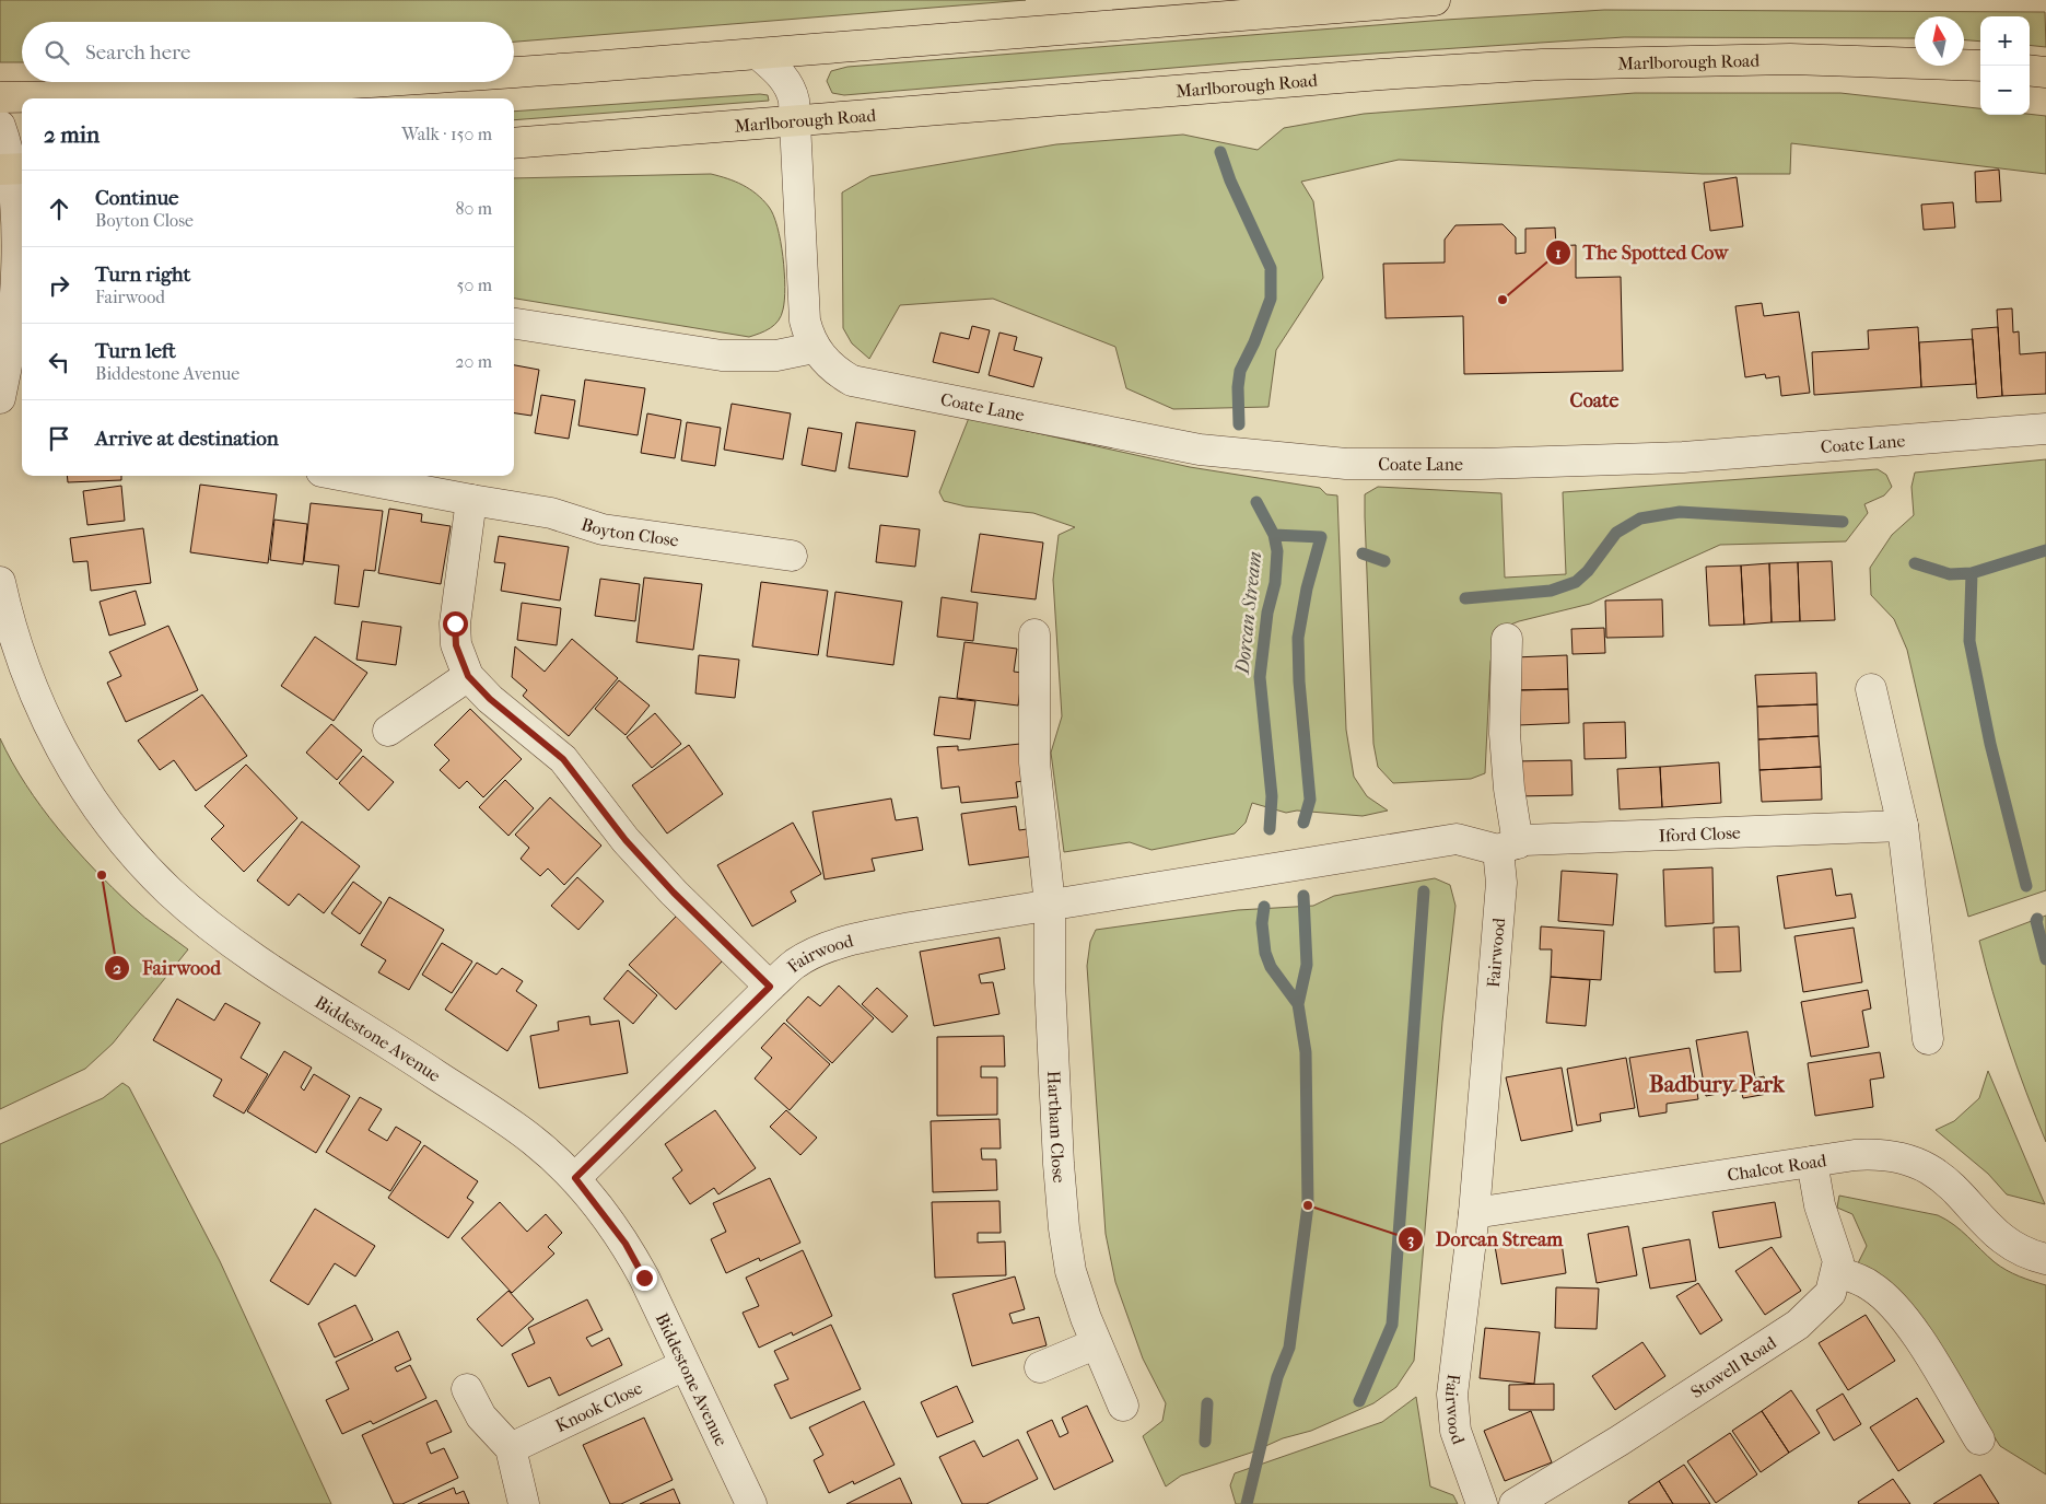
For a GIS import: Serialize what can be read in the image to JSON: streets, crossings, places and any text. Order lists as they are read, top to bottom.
{
  "streets": {
    "main road": ["Marlborough Road"],
    "street": [
      "Coate Lane",
      "Boyton Close",
      "Iford Close",
      "Fairwood",
      "Biddestone Avenue",
      "Hartham Close",
      "Chalcot Road",
      "Stowell Road",
      "Knook Close"
    ]
  },
  "crossings": [
    ["Marlborough Road", "Coate Lane"],
    ["Iford Close", "Fairwood"],
    ["Fairwood", "Biddestone Avenue"],
    ["Fairwood", "Hartham Close"],
    ["Fairwood", "Chalcot Road"],
    ["Biddestone Avenue", "Knook Close"]
  ],
  "districts": ["Coate", "Badbury Park"],
  "water": ["Dorcan Stream"],
  "places": ["The Spotted Cow", "Fairwood", "Dorcan Stream"],
  "north": "top",
  "page": {
    "map_buttons": ["+", "−"],
    "search": "Search here",
    "heading": ["2 min", "Walk · 150 m"],
    "list": [
      ["Continue", "Boyton Close", "80 m"],
      ["Turn right", "Fairwood", "50 m"],
      ["Turn left", "Biddestone Avenue", "20 m"],
      "Arrive at destination"
    ]
  }
}
